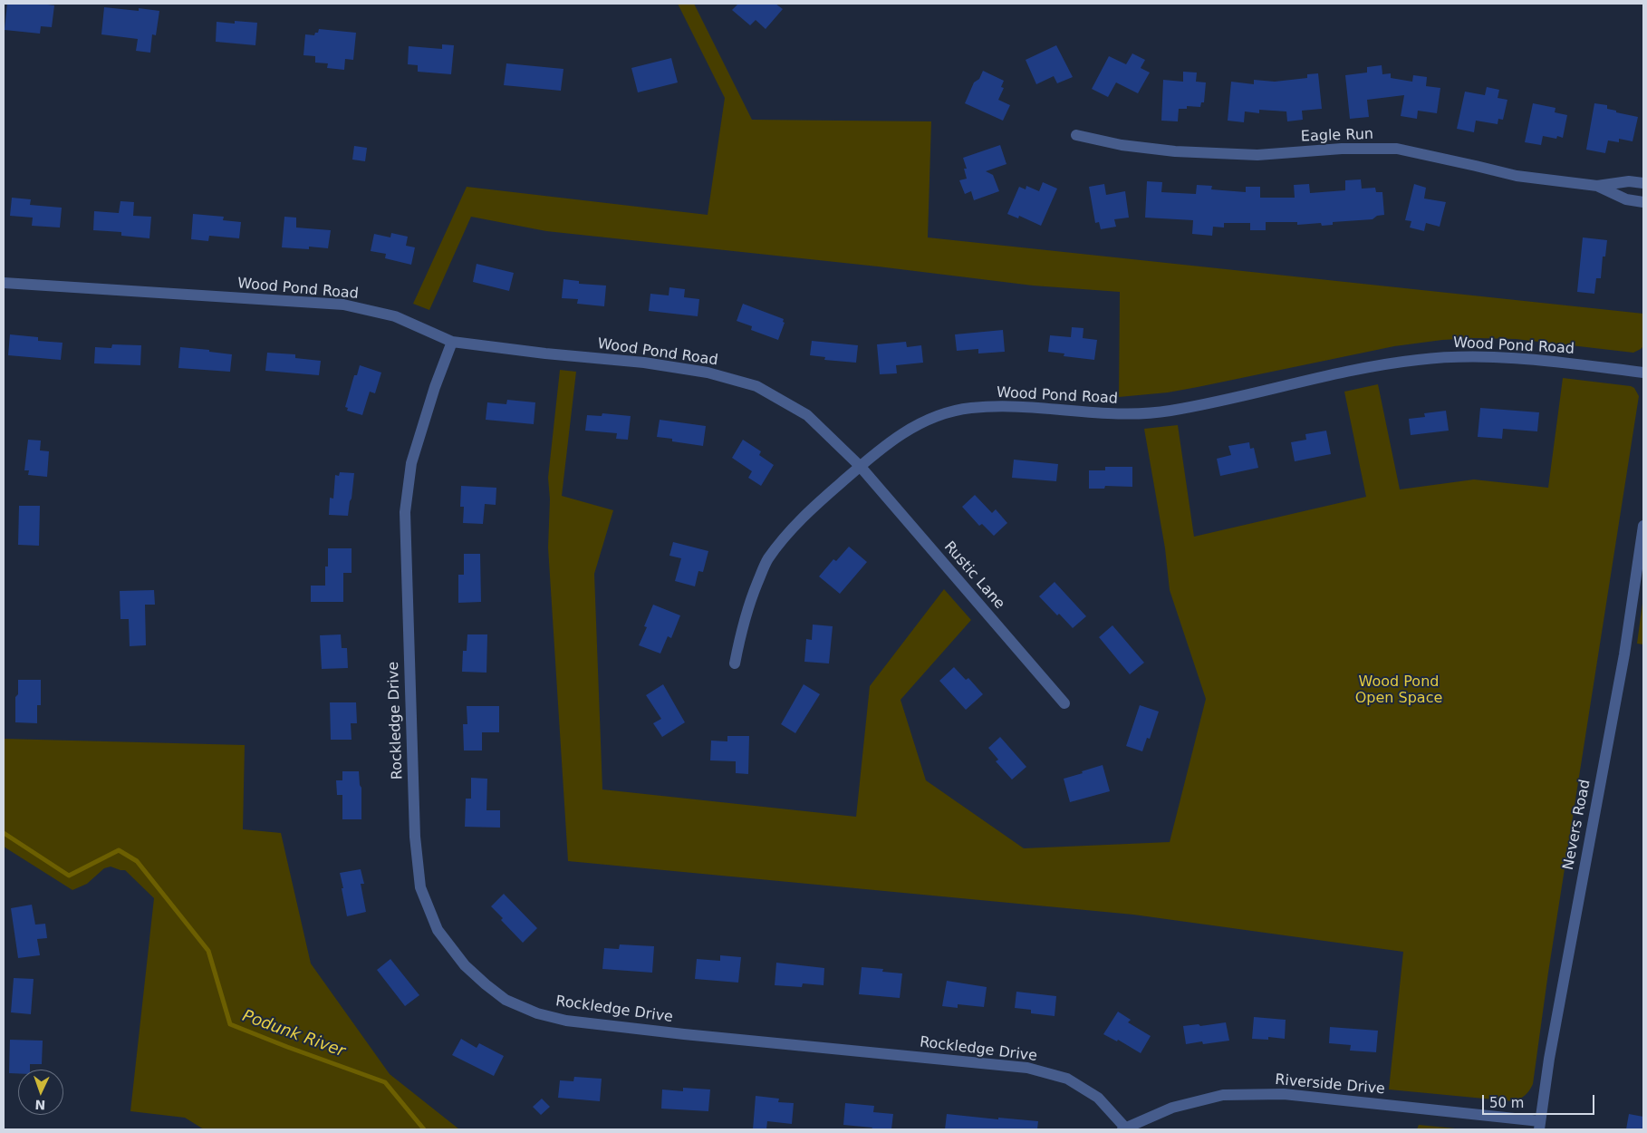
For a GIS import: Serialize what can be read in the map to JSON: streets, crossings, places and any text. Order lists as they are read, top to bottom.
{
  "streets": {
    "street": [
      "Eagle Run",
      "Wood Pond Road",
      "Rustic Lane",
      "Rockledge Drive",
      "Nevers Road",
      "Riverside Drive"
    ]
  },
  "crossings": [
    ["Wood Pond Road", "Rustic Lane"],
    ["Wood Pond Road", "Rockledge Drive"],
    ["Rockledge Drive", "Riverside Drive"],
    ["Nevers Road", "Riverside Drive"]
  ],
  "water": ["Podunk River"],
  "parks": ["Wood Pond Open Space"],
  "scale_bar": "50 m",
  "north": "bottom"
}
